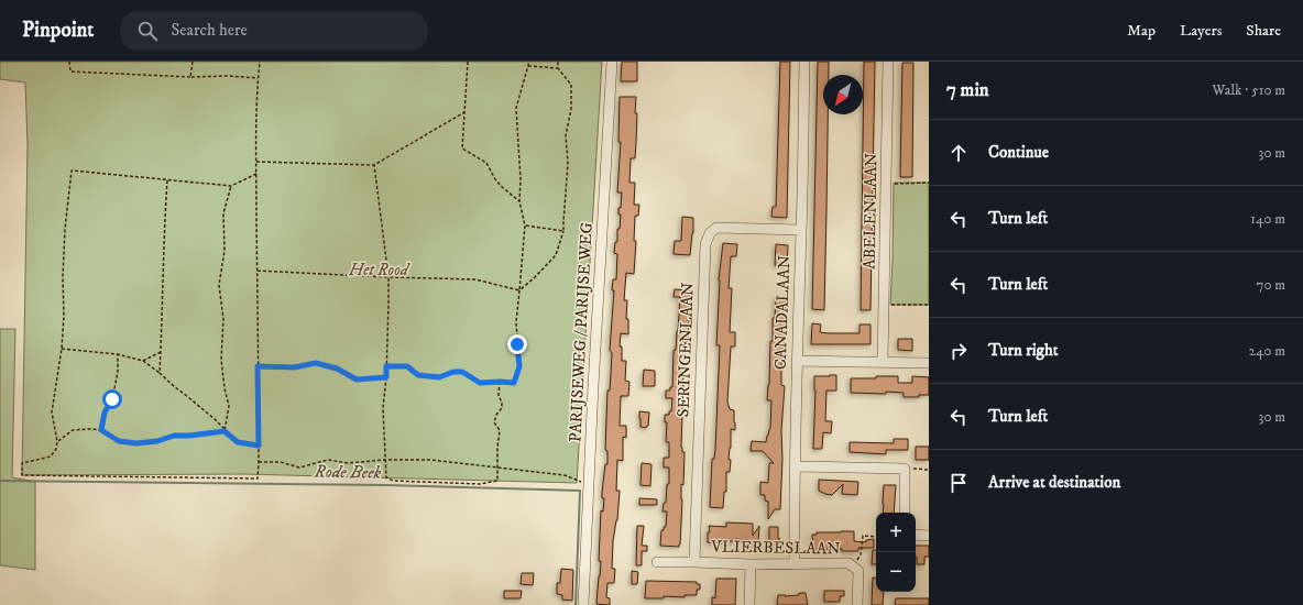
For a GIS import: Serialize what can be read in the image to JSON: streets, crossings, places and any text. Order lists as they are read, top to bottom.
{
  "streets": {
    "street": [
      "ABELENLAAN",
      "CANADALAAN",
      "PARIJSEWEG / PARIJSE WEG",
      "SERINGENLAAN",
      "VLIERBESLAAN"
    ]
  },
  "crossings": [
    ["CANADALAAN", "SERINGENLAAN"],
    ["CANADALAAN", "VLIERBESLAAN"],
    ["SERINGENLAAN", "VLIERBESLAAN"]
  ],
  "water": ["Rode Beek"],
  "parks": ["Het Rood"],
  "north": "bottom left",
  "page": {
    "header": "Pinpoint",
    "search": "Search here",
    "nav": ["Map", "Layers", "Share"],
    "heading": ["7 min", "Walk · 510 m"],
    "list": [
      ["Continue", "30 m"],
      ["Turn left", "140 m"],
      ["Turn left", "70 m"],
      ["Turn right", "240 m"],
      ["Turn left", "30 m"],
      "Arrive at destination"
    ],
    "map_buttons": ["+", "−"]
  }
}
